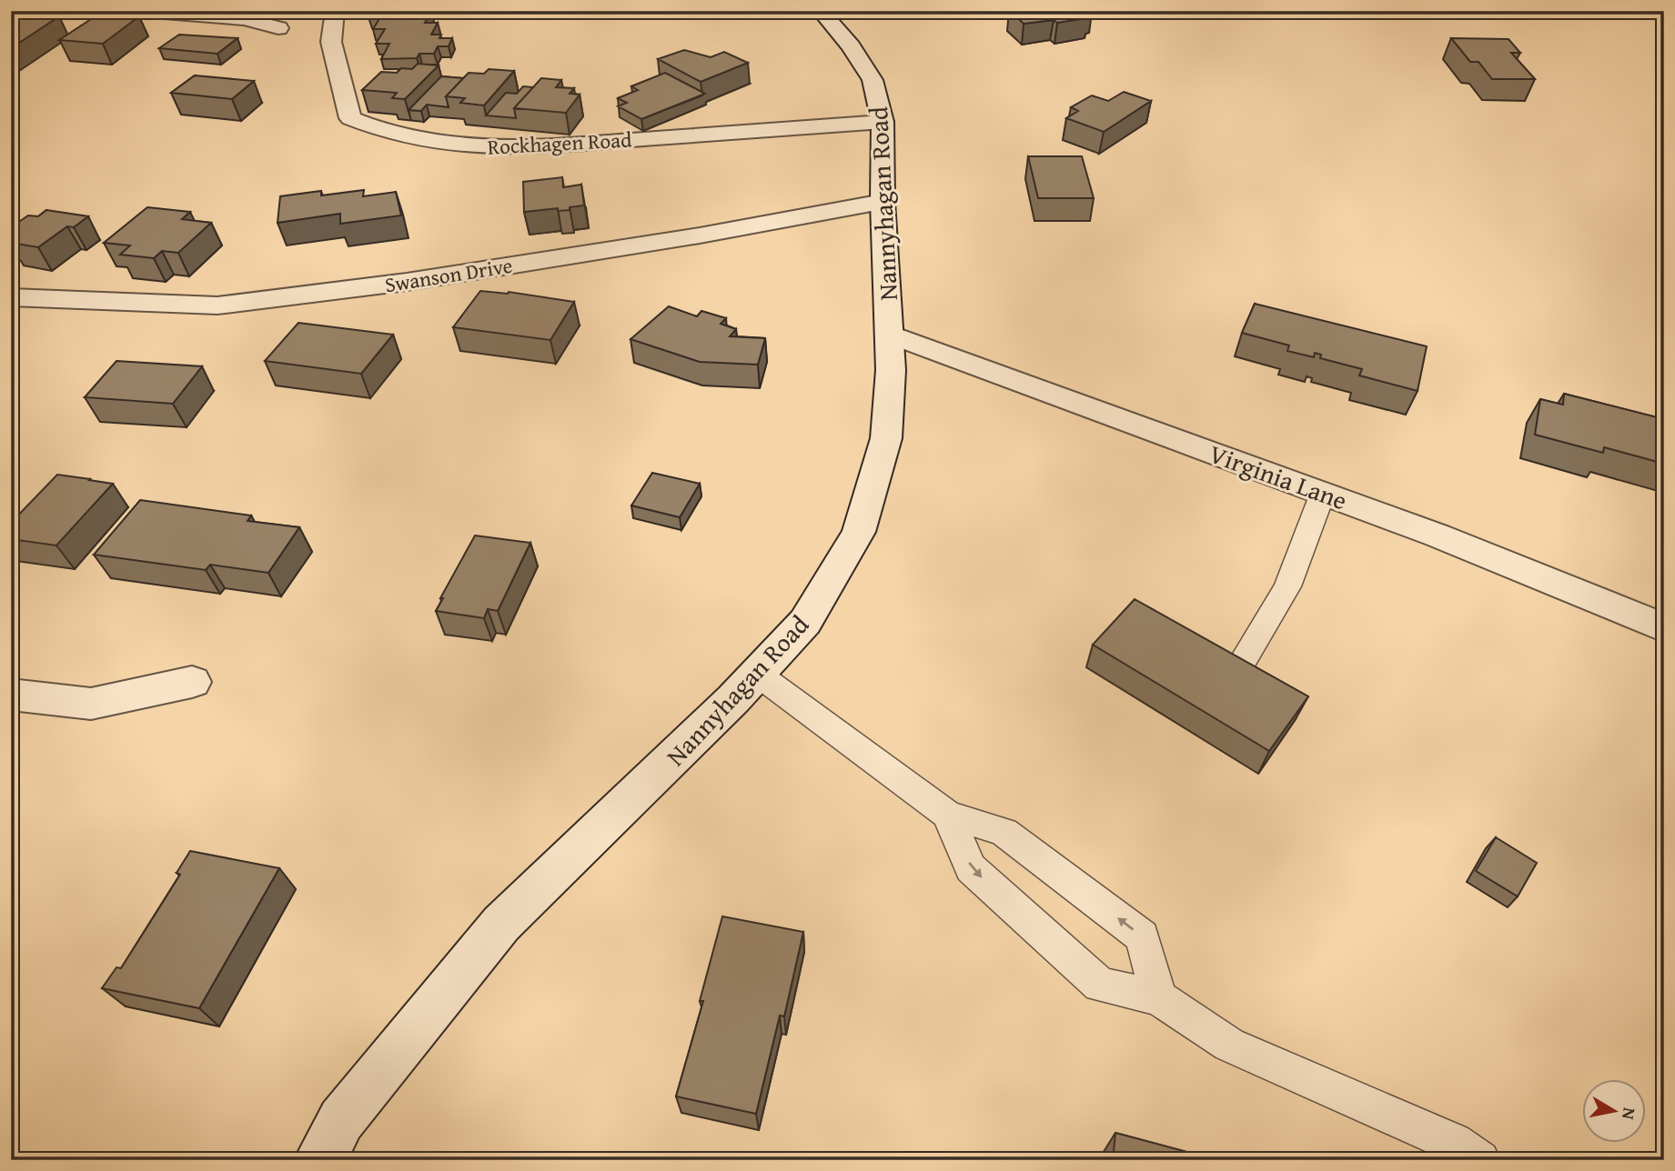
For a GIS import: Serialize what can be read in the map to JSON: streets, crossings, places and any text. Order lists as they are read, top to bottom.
{
  "streets": {
    "street": [
      "Rockhagen Road",
      "Nannyhagan Road",
      "Swanson Drive",
      "Virginia Lane"
    ]
  },
  "crossings": [
    ["Rockhagen Road", "Nannyhagan Road"],
    ["Nannyhagan Road", "Swanson Drive"],
    ["Nannyhagan Road", "Virginia Lane"]
  ],
  "north": "right"
}
